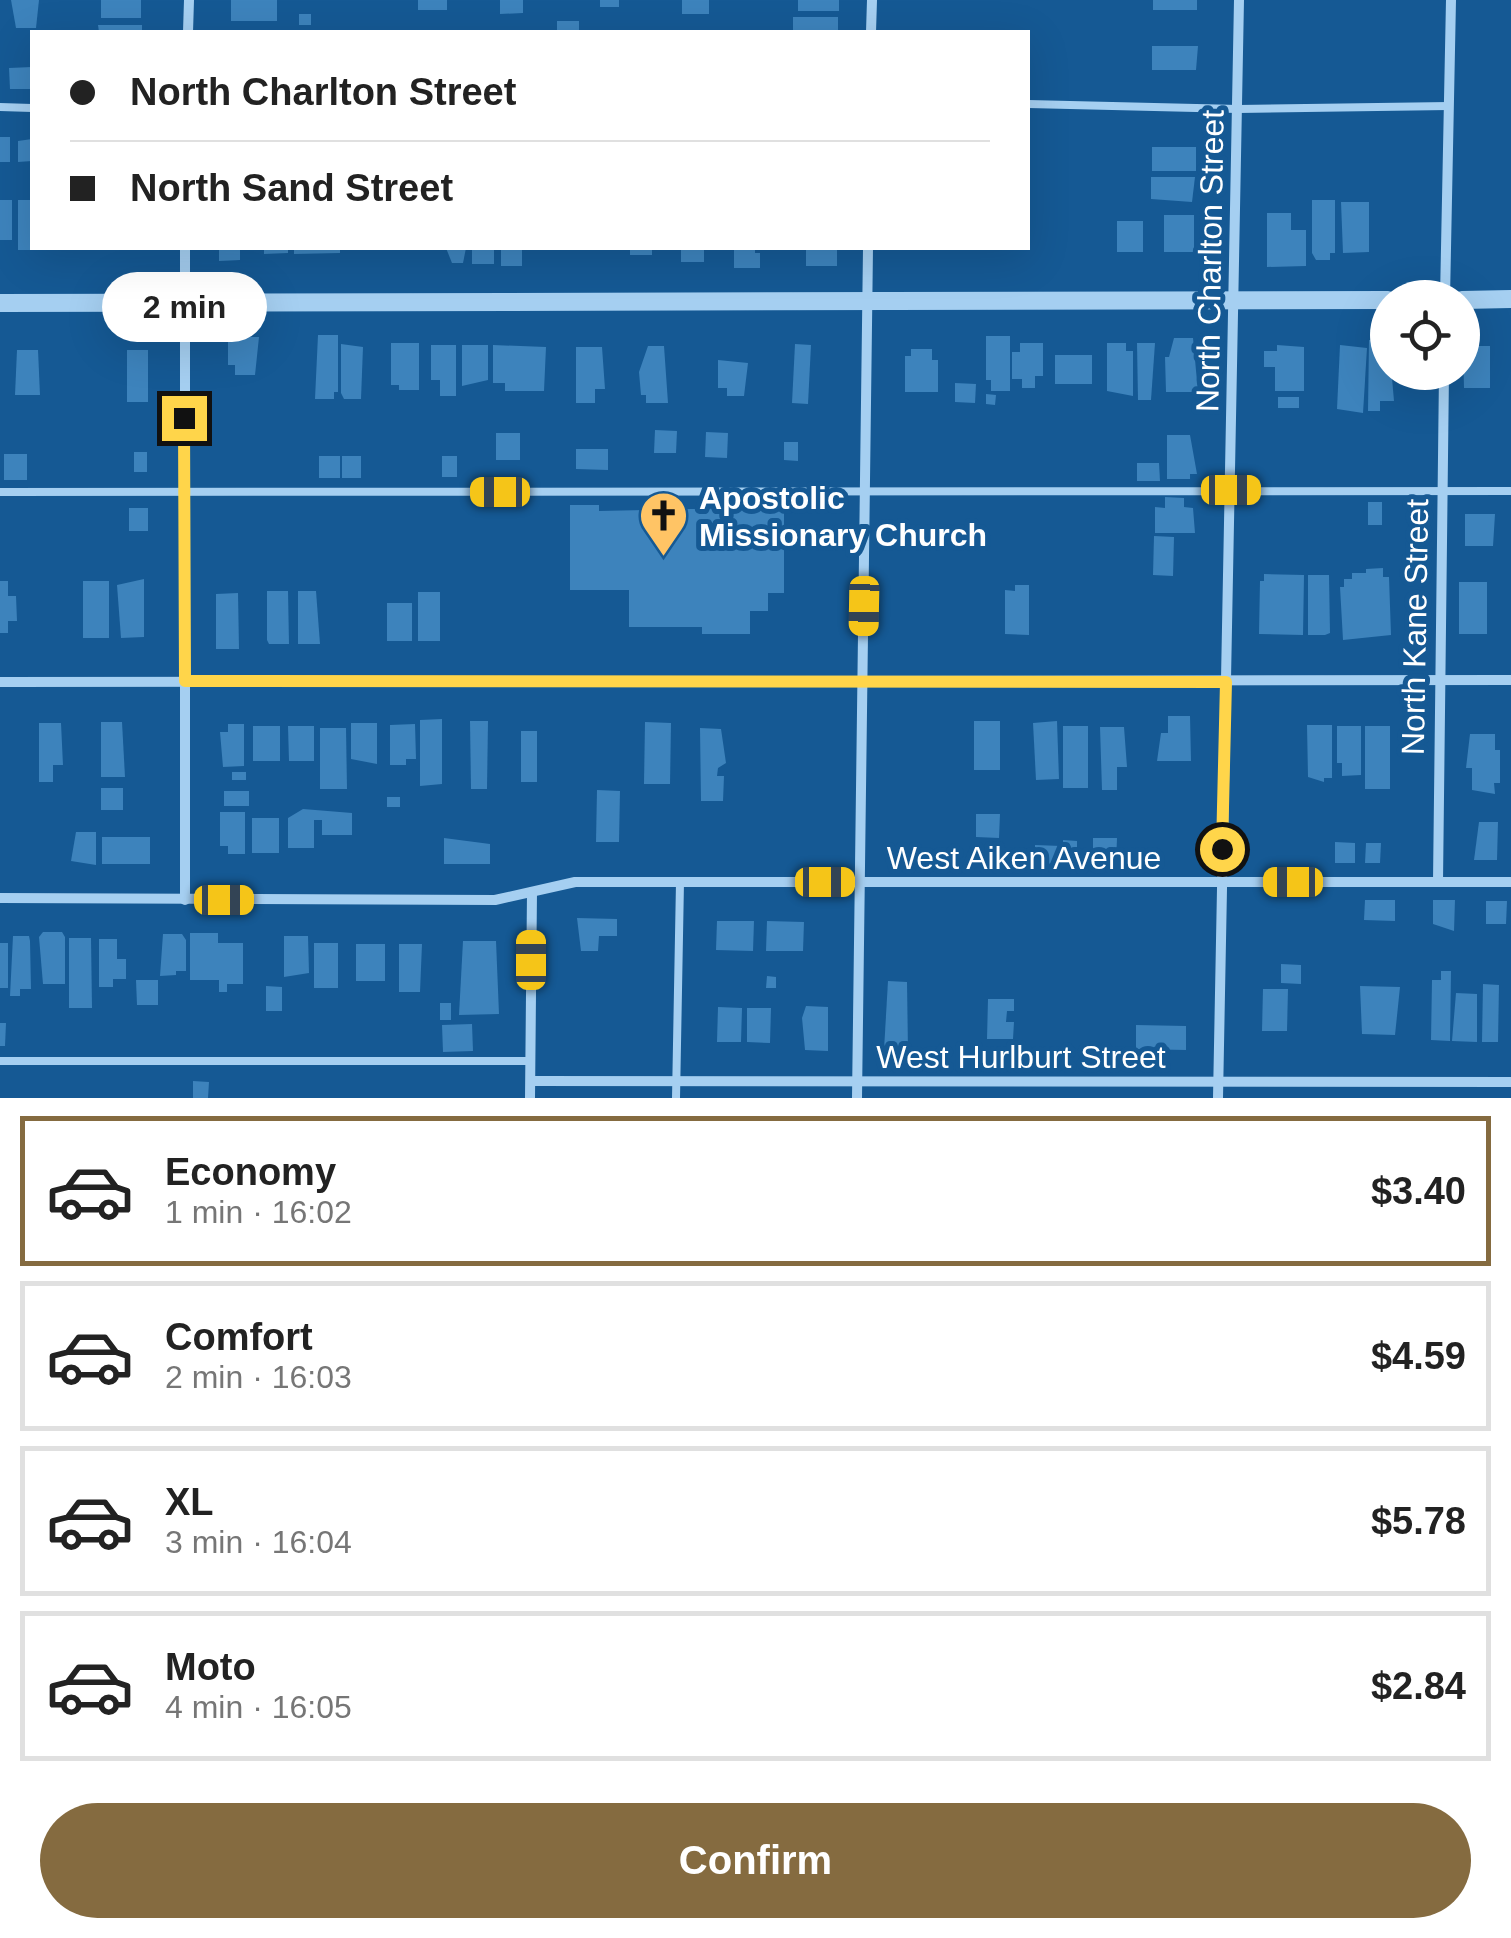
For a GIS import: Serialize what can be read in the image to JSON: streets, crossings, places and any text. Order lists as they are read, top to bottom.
{
  "streets": {
    "street": [
      "North Charlton Street",
      "North Kane Street",
      "West Aiken Avenue",
      "West Hurlburt Street"
    ]
  },
  "crossings": [
    ["North Charlton Street", "West Aiken Avenue"],
    ["North Charlton Street", "West Hurlburt Street"],
    ["North Kane Street", "West Aiken Avenue"]
  ],
  "places": {
    "church": ["Apostolic Missionary Church"]
  },
  "page": {
    "banner": ["North Charlton Street", "North Sand Street"],
    "bubble": "2 min",
    "list": [
      {
        "name": "Economy",
        "note": "1 min · 16:02",
        "value": "$3.40"
      },
      {
        "name": "Comfort",
        "note": "2 min · 16:03",
        "value": "$4.59"
      },
      {
        "name": "XL",
        "note": "3 min · 16:04",
        "value": "$5.78"
      },
      {
        "name": "Moto",
        "note": "4 min · 16:05",
        "value": "$2.84"
      }
    ],
    "buttons": "Confirm"
  }
}
